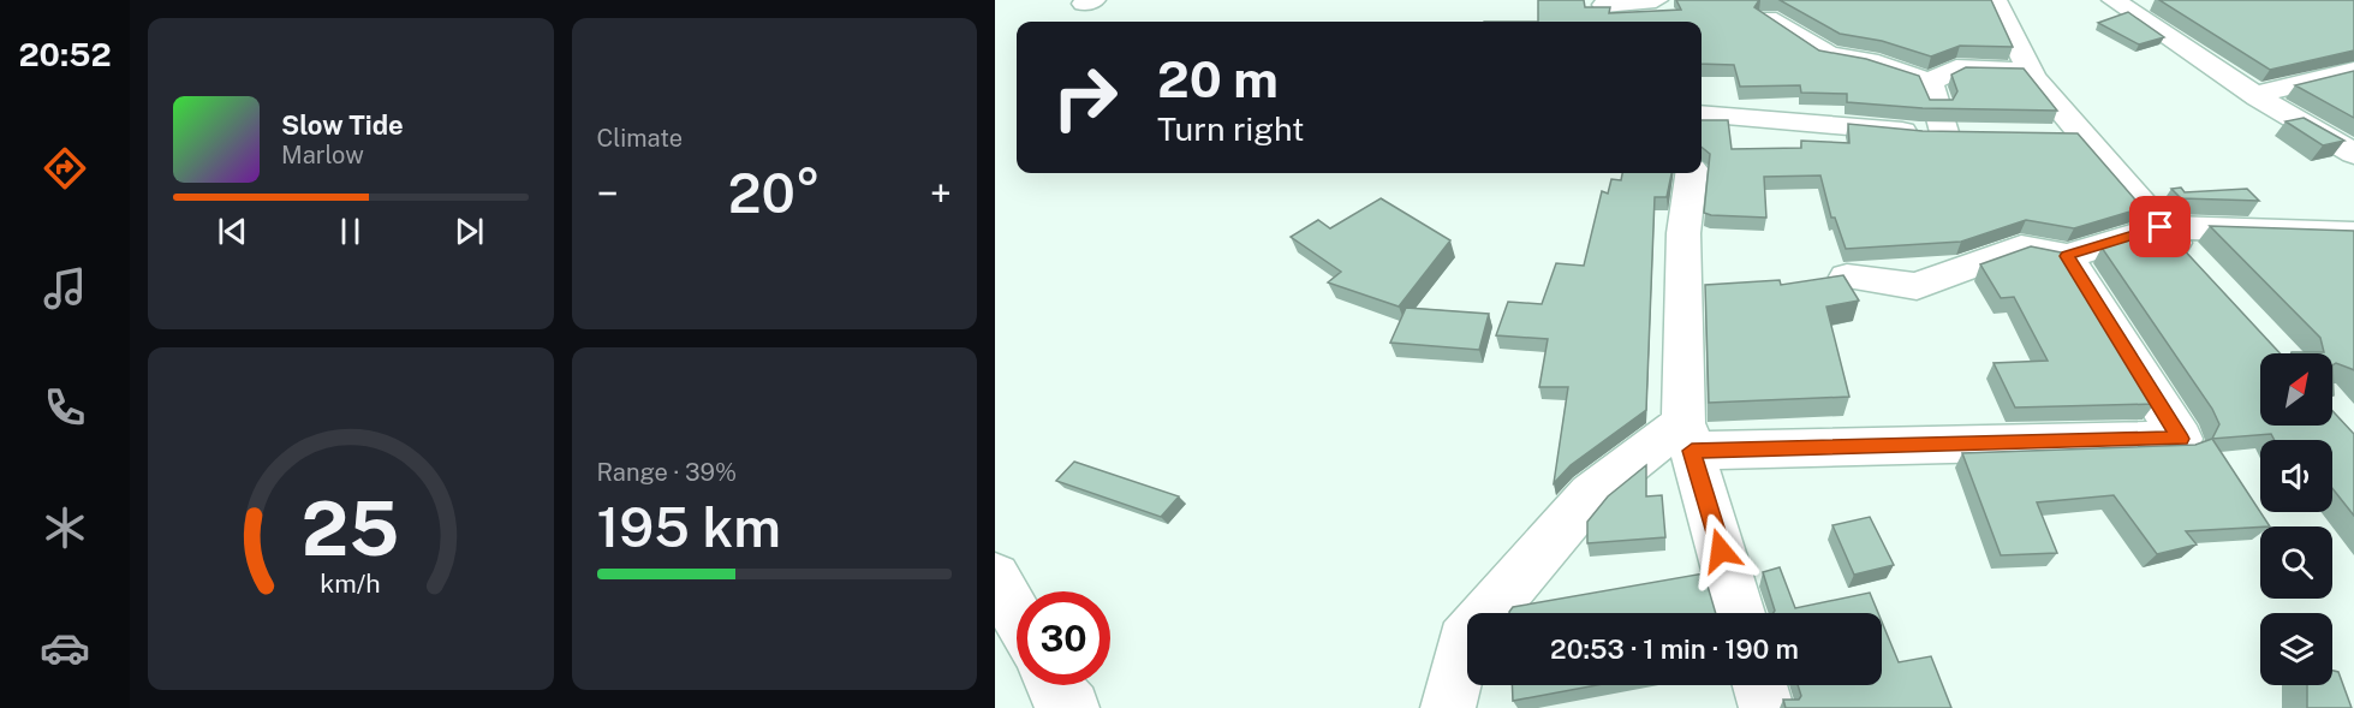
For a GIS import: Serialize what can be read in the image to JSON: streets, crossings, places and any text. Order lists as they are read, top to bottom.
{
  "north": "top right",
  "page": {
    "tabs": "20:52",
    "tile": [
      "Climate",
      ["Range · 39%", "195 km"]
    ],
    "turn": ["20 m", "Turn right"],
    "song": ["Slow Tide", "Marlow"],
    "heat": ["−", "20°", "+"],
    "limit": "30",
    "trip": "20:53 · 1 min · 190 m",
    "gauge": ["25", "km/h"]
  }
}
